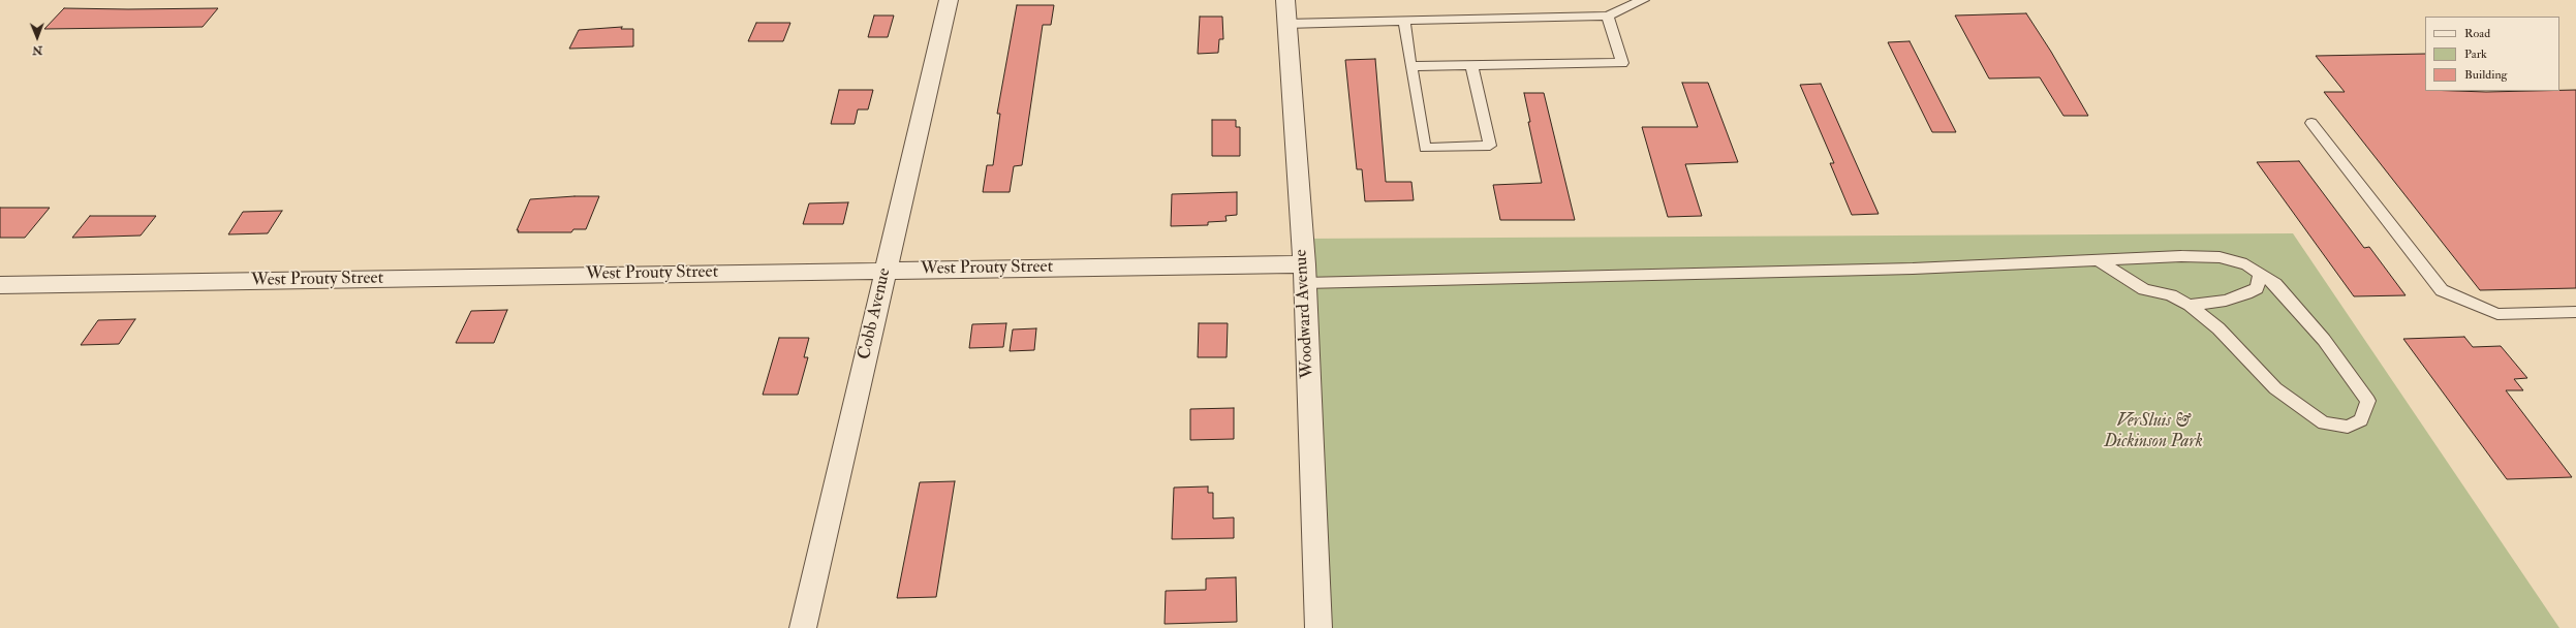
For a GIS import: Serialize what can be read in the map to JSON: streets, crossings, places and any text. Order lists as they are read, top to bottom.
{
  "streets": {
    "street": ["West Prouty Street", "Cobb Avenue", "Woodward Avenue"]
  },
  "crossings": [
    ["West Prouty Street", "Cobb Avenue"],
    ["West Prouty Street", "Woodward Avenue"]
  ],
  "parks": ["VerSluis & Dickinson Park"],
  "legend": ["Road", "Park", "Building"],
  "north": "bottom"
}
